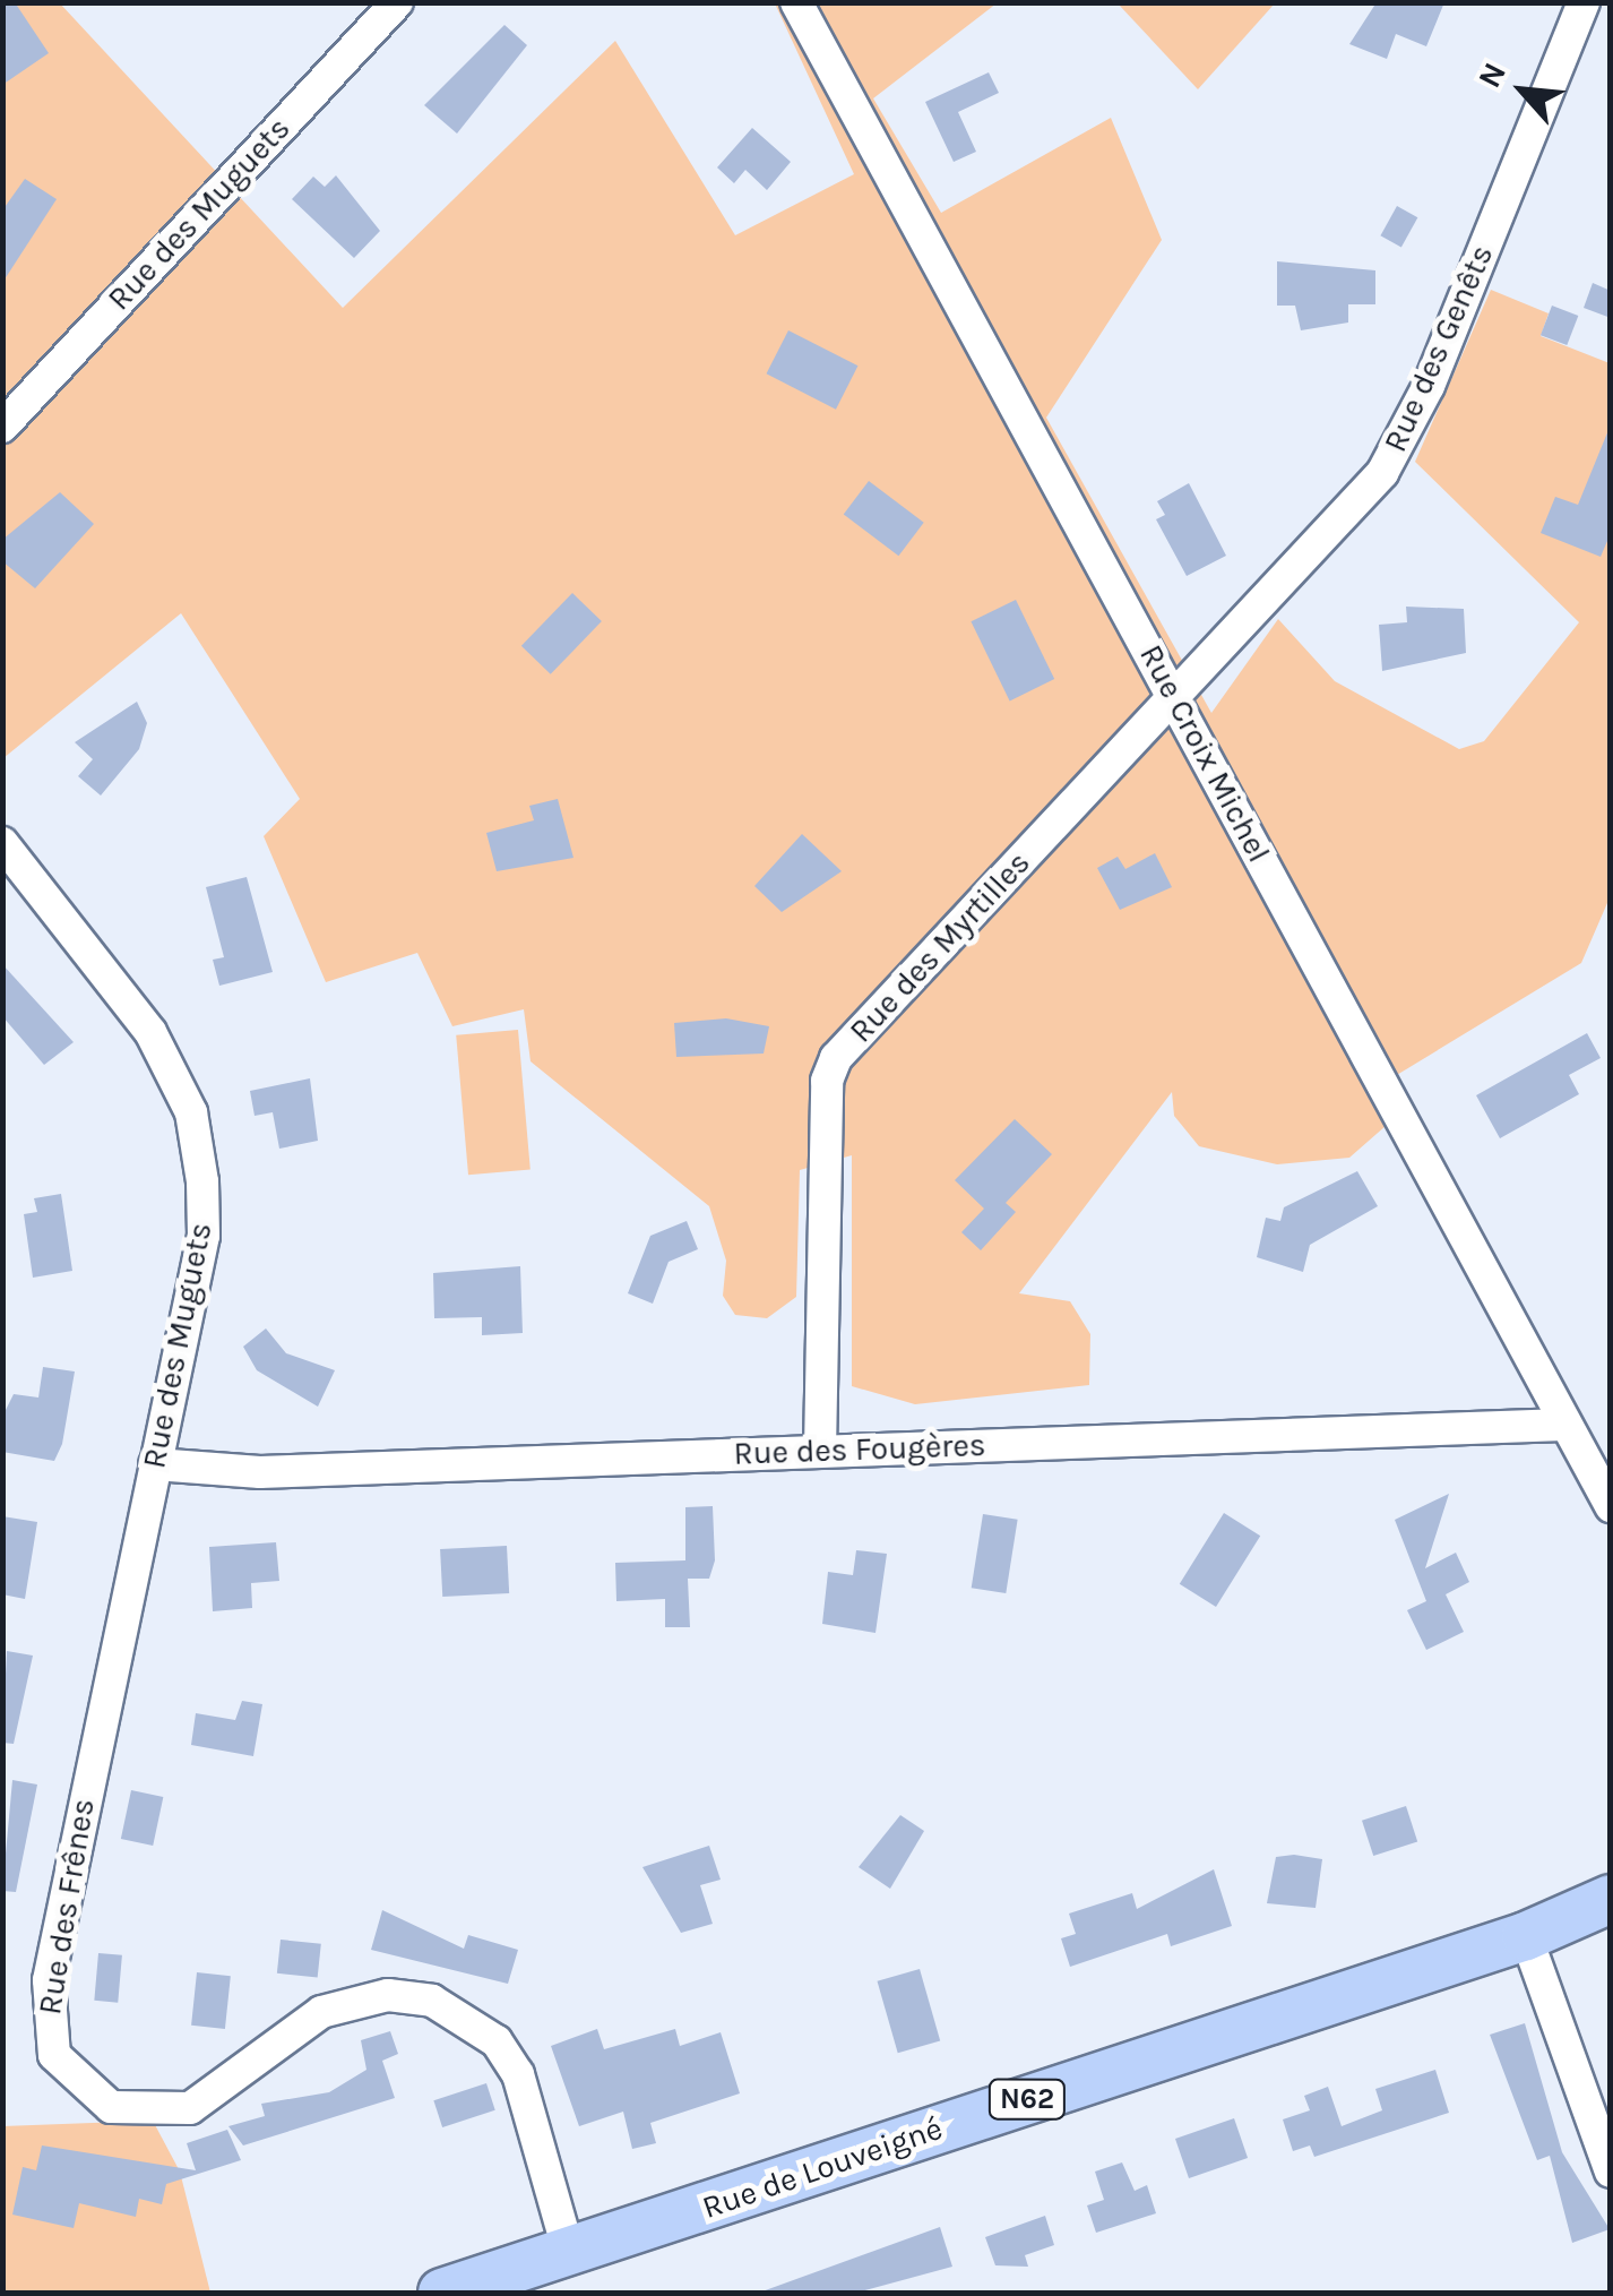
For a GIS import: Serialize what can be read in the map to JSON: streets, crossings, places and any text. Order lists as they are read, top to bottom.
{
  "streets": {
    "main road": ["N62", "Rue de Louveigné"],
    "street": [
      "Rue des Muguets",
      "Rue des Genêts",
      "Rue Croix Michel",
      "Rue des Myrtilles",
      "Rue des Fougères",
      "Rue des Frênes"
    ]
  },
  "crossings": [
    ["Rue des Muguets", "Rue des Fougères"],
    ["Rue des Muguets", "Rue des Frênes"],
    ["Rue des Genêts", "Rue Croix Michel"],
    ["Rue des Genêts", "Rue des Myrtilles"],
    ["Rue Croix Michel", "Rue des Myrtilles"],
    ["Rue Croix Michel", "Rue des Fougères"],
    ["Rue des Myrtilles", "Rue des Fougères"],
    ["Rue des Frênes", "Rue de Louveigné"]
  ],
  "north": "top left"
}
